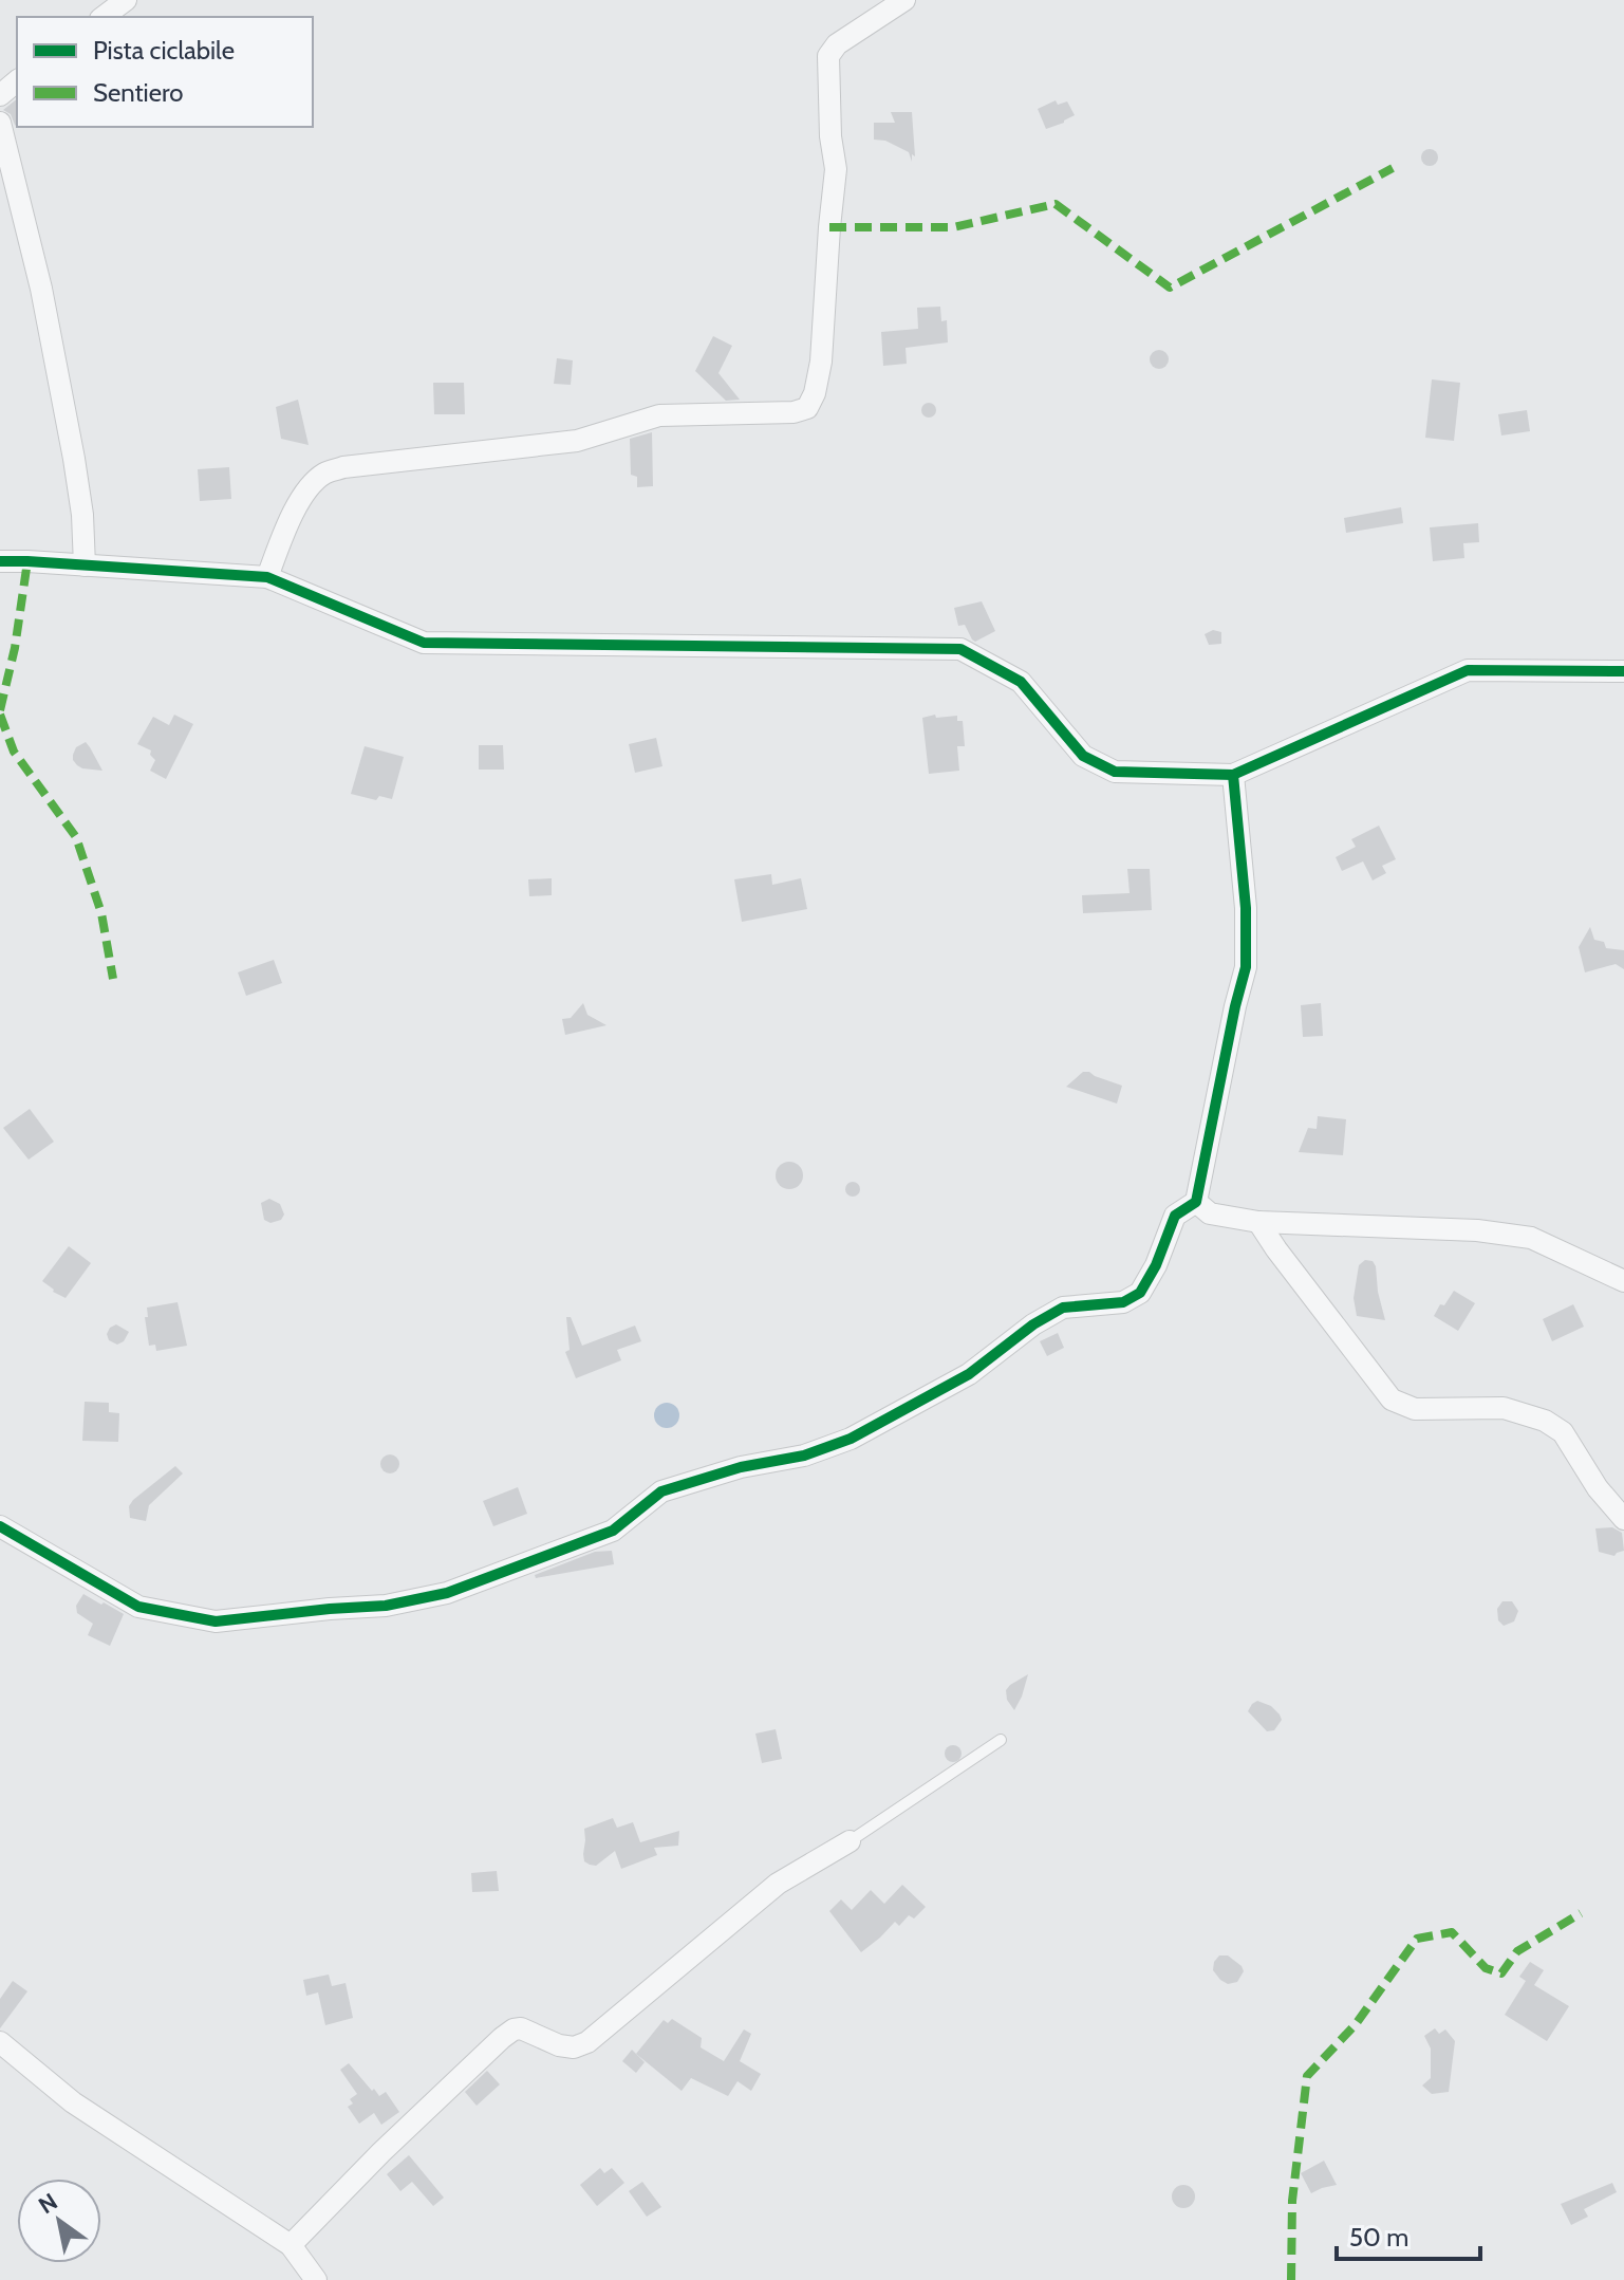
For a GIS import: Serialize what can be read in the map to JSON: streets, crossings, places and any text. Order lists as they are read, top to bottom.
{
  "legend": ["Pista ciclabile", "Sentiero"],
  "scale_bar": "50 m",
  "north": "top left"
}
